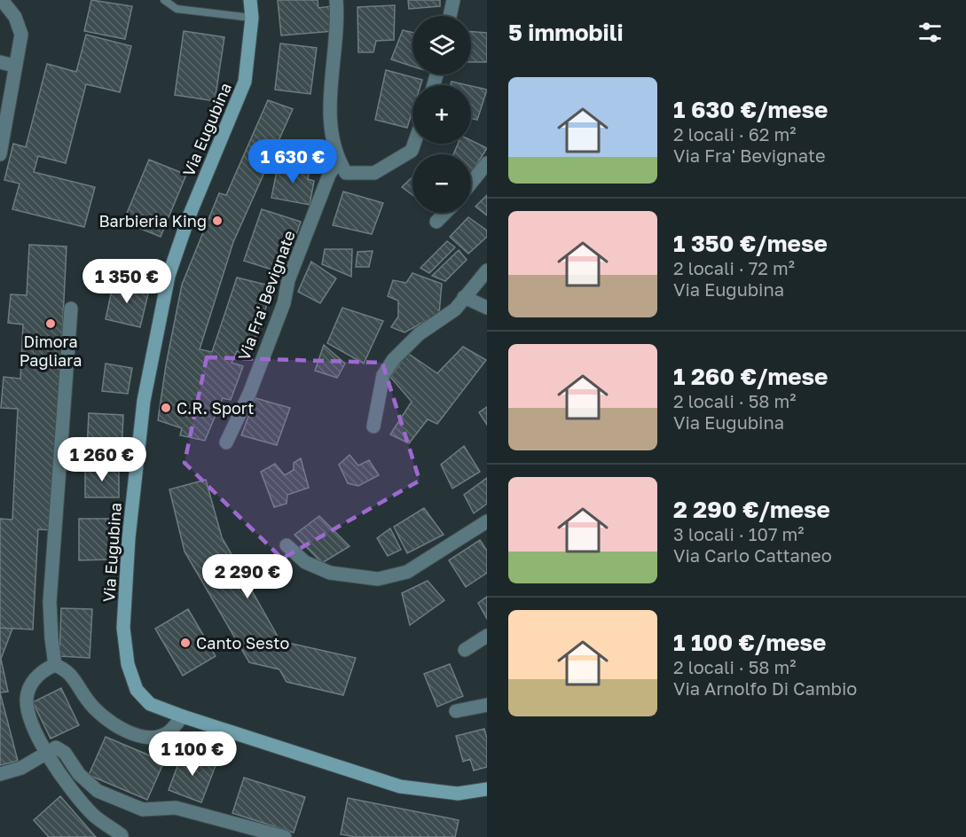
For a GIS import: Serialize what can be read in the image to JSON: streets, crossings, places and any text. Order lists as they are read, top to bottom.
{
  "streets": {
    "main road": ["Via Eugubina"],
    "street": ["Via Fra' Bevignate"]
  },
  "places": [
    "Barbieria King",
    "Dimora Pagliara",
    "C.R. Sport",
    "Canto Sesto"
  ],
  "page": {
    "heading": "5 immobili",
    "map_buttons": ["+", "−"],
    "list": [
      {
        "name": "1 630 €/mese",
        "note": "2 locali · 62 m² · Via Fra' Bevignate"
      },
      {
        "name": "1 350 €/mese",
        "note": "2 locali · 72 m² · Via Eugubina"
      },
      {
        "name": "1 260 €/mese",
        "note": "2 locali · 58 m² · Via Eugubina"
      },
      {
        "name": "2 290 €/mese",
        "note": "3 locali · 107 m² · Via Carlo Cattaneo"
      },
      {
        "name": "1 100 €/mese",
        "note": "2 locali · 58 m² · Via Arnolfo Di Cambio"
      }
    ],
    "price": [
      "1 630 €",
      "1 350 €",
      "1 260 €",
      "2 290 €",
      "1 100 €"
    ]
  }
}
